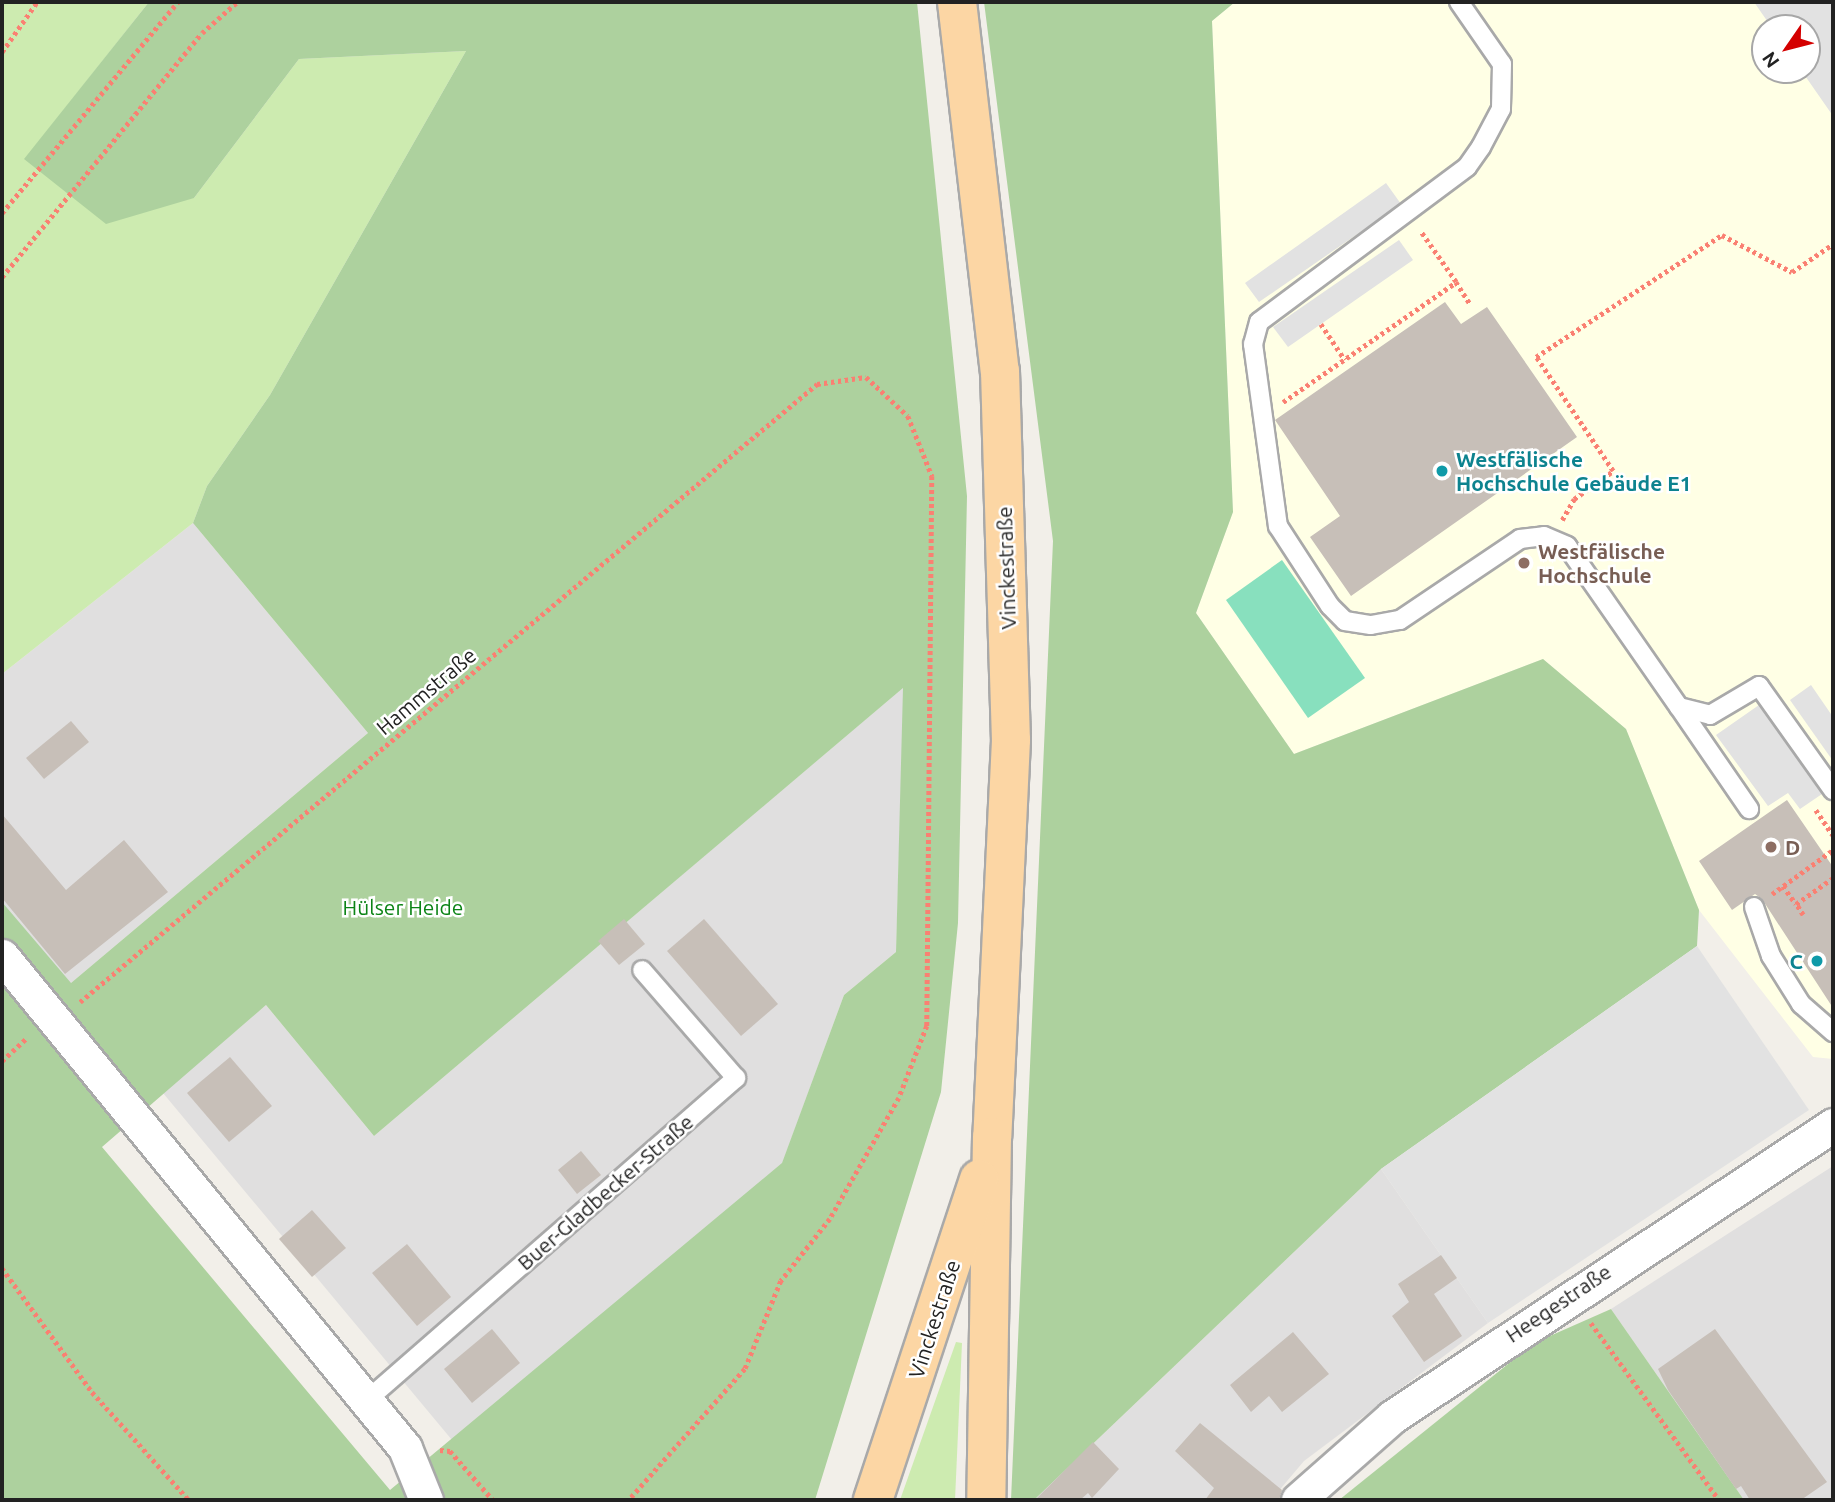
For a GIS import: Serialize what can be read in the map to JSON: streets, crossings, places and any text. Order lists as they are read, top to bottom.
{
  "streets": {
    "main road": ["Vinckestraße"],
    "street": ["Heegestraße"],
    "lane": ["Buer-Gladbecker-Straße"],
    "path": ["Hammstraße"]
  },
  "parks": ["Hülser Heide"],
  "places": [
    "Westfälische Hochschule Gebäude E1",
    "Westfälische Hochschule",
    "D",
    "C"
  ],
  "north": "bottom left"
}
